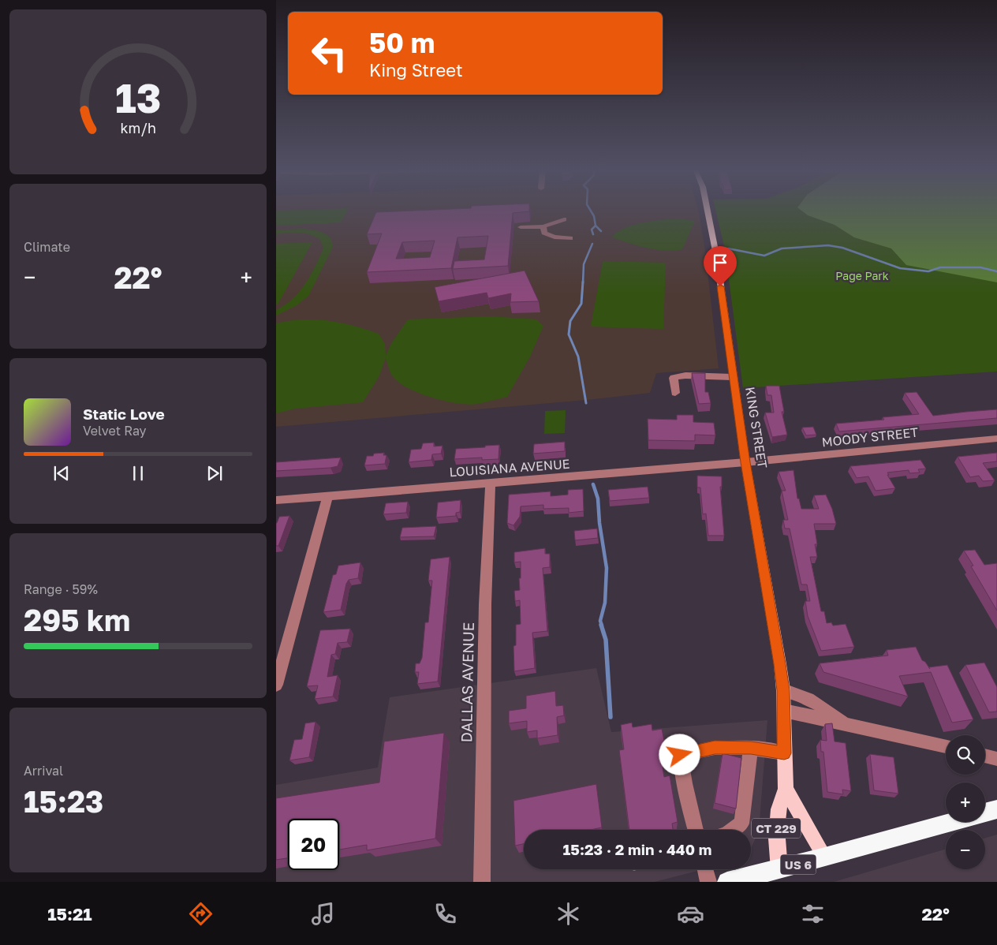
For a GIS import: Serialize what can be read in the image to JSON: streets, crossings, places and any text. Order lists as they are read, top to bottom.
{
  "streets": {
    "highway": ["US 6"],
    "main road": ["KING STREET", "CT 229"],
    "street": ["MOODY STREET", "LOUISIANA AVENUE", "DALLAS AVENUE"]
  },
  "crossings": [
    ["KING STREET", "MOODY STREET"],
    ["KING STREET", "LOUISIANA AVENUE"],
    ["KING STREET", "US 6"],
    ["MOODY STREET", "LOUISIANA AVENUE"],
    ["LOUISIANA AVENUE", "DALLAS AVENUE"]
  ],
  "parks": ["Page Park"],
  "page": {
    "turn": ["50 m", "King Street"],
    "tile": [
      "Climate",
      ["Range · 59%", "295 km"],
      ["Arrival", "15:23"]
    ],
    "heat": ["−", "22°", "+"],
    "song": ["Static Love", "Velvet Ray"],
    "map_buttons": ["+", "−"],
    "limit": "20",
    "trip": "15:23 · 2 min · 440 m",
    "tabs": ["15:21", "22°"],
    "gauge": ["13", "km/h"]
  }
}
